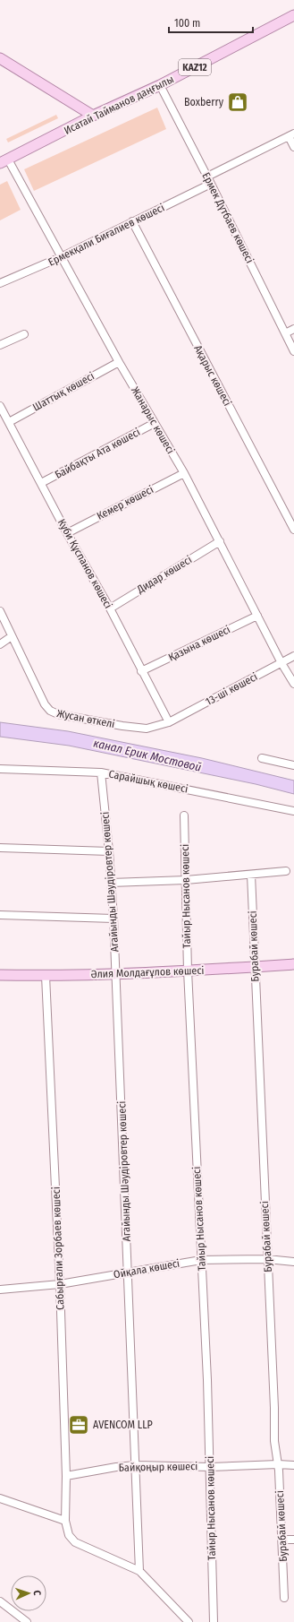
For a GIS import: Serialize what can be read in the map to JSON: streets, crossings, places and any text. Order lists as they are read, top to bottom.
{
  "streets": {
    "main road": ["KAZ12", "Исатай Тайманов даңғылы", "Әлия Молдағұлов көшесі"],
    "street": [
      "Ермек Дүтбаев көшесi",
      "Ермекқали Биғалиев көшесі",
      "Ақарыс көшесi",
      "Шаттық көшесі",
      "Жанарыс көшесі",
      "Байбақты Ата көшесі",
      "Кемер көшесі",
      "Куби Құспанов көшесi",
      "Дидар көшесі",
      "Қазына көшесі",
      "13-ші көшесi",
      "Жусан өткелі",
      "Сарайшық көшесі",
      "Агайынды Шәудіровтер көшесi",
      "Тайыр Нысанов көшесi",
      "Бурабай көшесi",
      "Сабырғали Зорбаев көшесі",
      "Ойқала көшесі",
      "Байқоңыр көшесi"
    ]
  },
  "crossings": [
    ["Исатай Тайманов даңғылы", "Ермек Дүтбаев көшесi"],
    ["Исатай Тайманов даңғылы", "Жанарыс көшесі"],
    ["Ермек Дүтбаев көшесi", "Ермекқали Биғалиев көшесі"],
    ["Ермекқали Биғалиев көшесі", "Ақарыс көшесi"],
    ["Ермекқали Биғалиев көшесі", "Жанарыс көшесі"],
    ["Шаттық көшесі", "Жанарыс көшесі"],
    ["Шаттық көшесі", "Куби Құспанов көшесi"],
    ["Жанарыс көшесі", "Байбақты Ата көшесі"],
    ["Жанарыс көшесі", "Кемер көшесі"],
    ["Жанарыс көшесі", "Дидар көшесі"],
    ["Жанарыс көшесі", "Қазына көшесі"],
    ["Жанарыс көшесі", "13-ші көшесi"],
    ["Байбақты Ата көшесі", "Куби Құспанов көшесi"],
    ["Кемер көшесі", "Куби Құспанов көшесi"],
    ["Куби Құспанов көшесi", "Дидар көшесі"],
    ["Куби Құспанов көшесi", "Қазына көшесі"],
    ["Куби Құспанов көшесi", "13-ші көшесi"],
    ["Куби Құспанов көшесi", "Жусан өткелі"],
    ["13-ші көшесi", "Жусан өткелі"],
    ["Сарайшық көшесі", "Агайынды Шәудіровтер көшесi"],
    ["Агайынды Шәудіровтер көшесi", "Әлия Молдағұлов көшесі"],
    ["Агайынды Шәудіровтер көшесi", "Сабырғали Зорбаев көшесі"],
    ["Агайынды Шәудіровтер көшесi", "Ойқала көшесі"],
    ["Агайынды Шәудіровтер көшесi", "Байқоңыр көшесi"],
    ["Тайыр Нысанов көшесi", "Әлия Молдағұлов көшесі"],
    ["Тайыр Нысанов көшесi", "Ойқала көшесі"],
    ["Тайыр Нысанов көшесi", "Байқоңыр көшесi"],
    ["Бурабай көшесi", "Әлия Молдағұлов көшесі"],
    ["Бурабай көшесi", "Ойқала көшесі"],
    ["Бурабай көшесi", "Байқоңыр көшесi"],
    ["Әлия Молдағұлов көшесі", "Сабырғали Зорбаев көшесі"],
    ["Сабырғали Зорбаев көшесі", "Ойқала көшесі"],
    ["Сабырғали Зорбаев көшесі", "Байқоңыр көшесi"]
  ],
  "water": ["канал Ерик Мостовой"],
  "places": {
    "shop": ["Boxberry"],
    "office": ["AVENCOM LLP"]
  },
  "scale_bar": "100 m",
  "north": "right"
}
